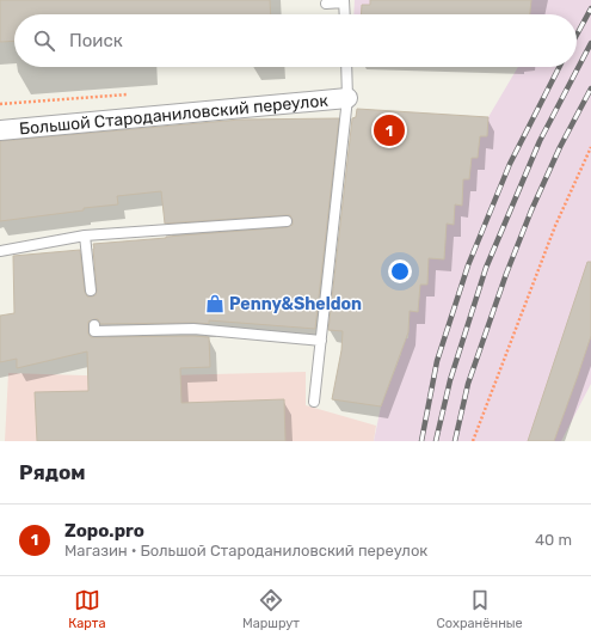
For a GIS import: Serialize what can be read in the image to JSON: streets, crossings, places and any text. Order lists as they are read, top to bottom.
{
  "streets": {
    "street": ["Большой Староданиловский переулок"]
  },
  "places": {
    "shop": ["Penny&Sheldon"]
  },
  "page": {
    "search": "Поиск",
    "pins": "1",
    "heading": "Рядом",
    "list": [
      {
        "mark": "1",
        "name": "Zopo.pro",
        "note": "Магазин · Большой Староданиловский переулок",
        "value": "40 m"
      }
    ],
    "nav": ["Карта", "Маршрут", "Сохранённые"]
  }
}
